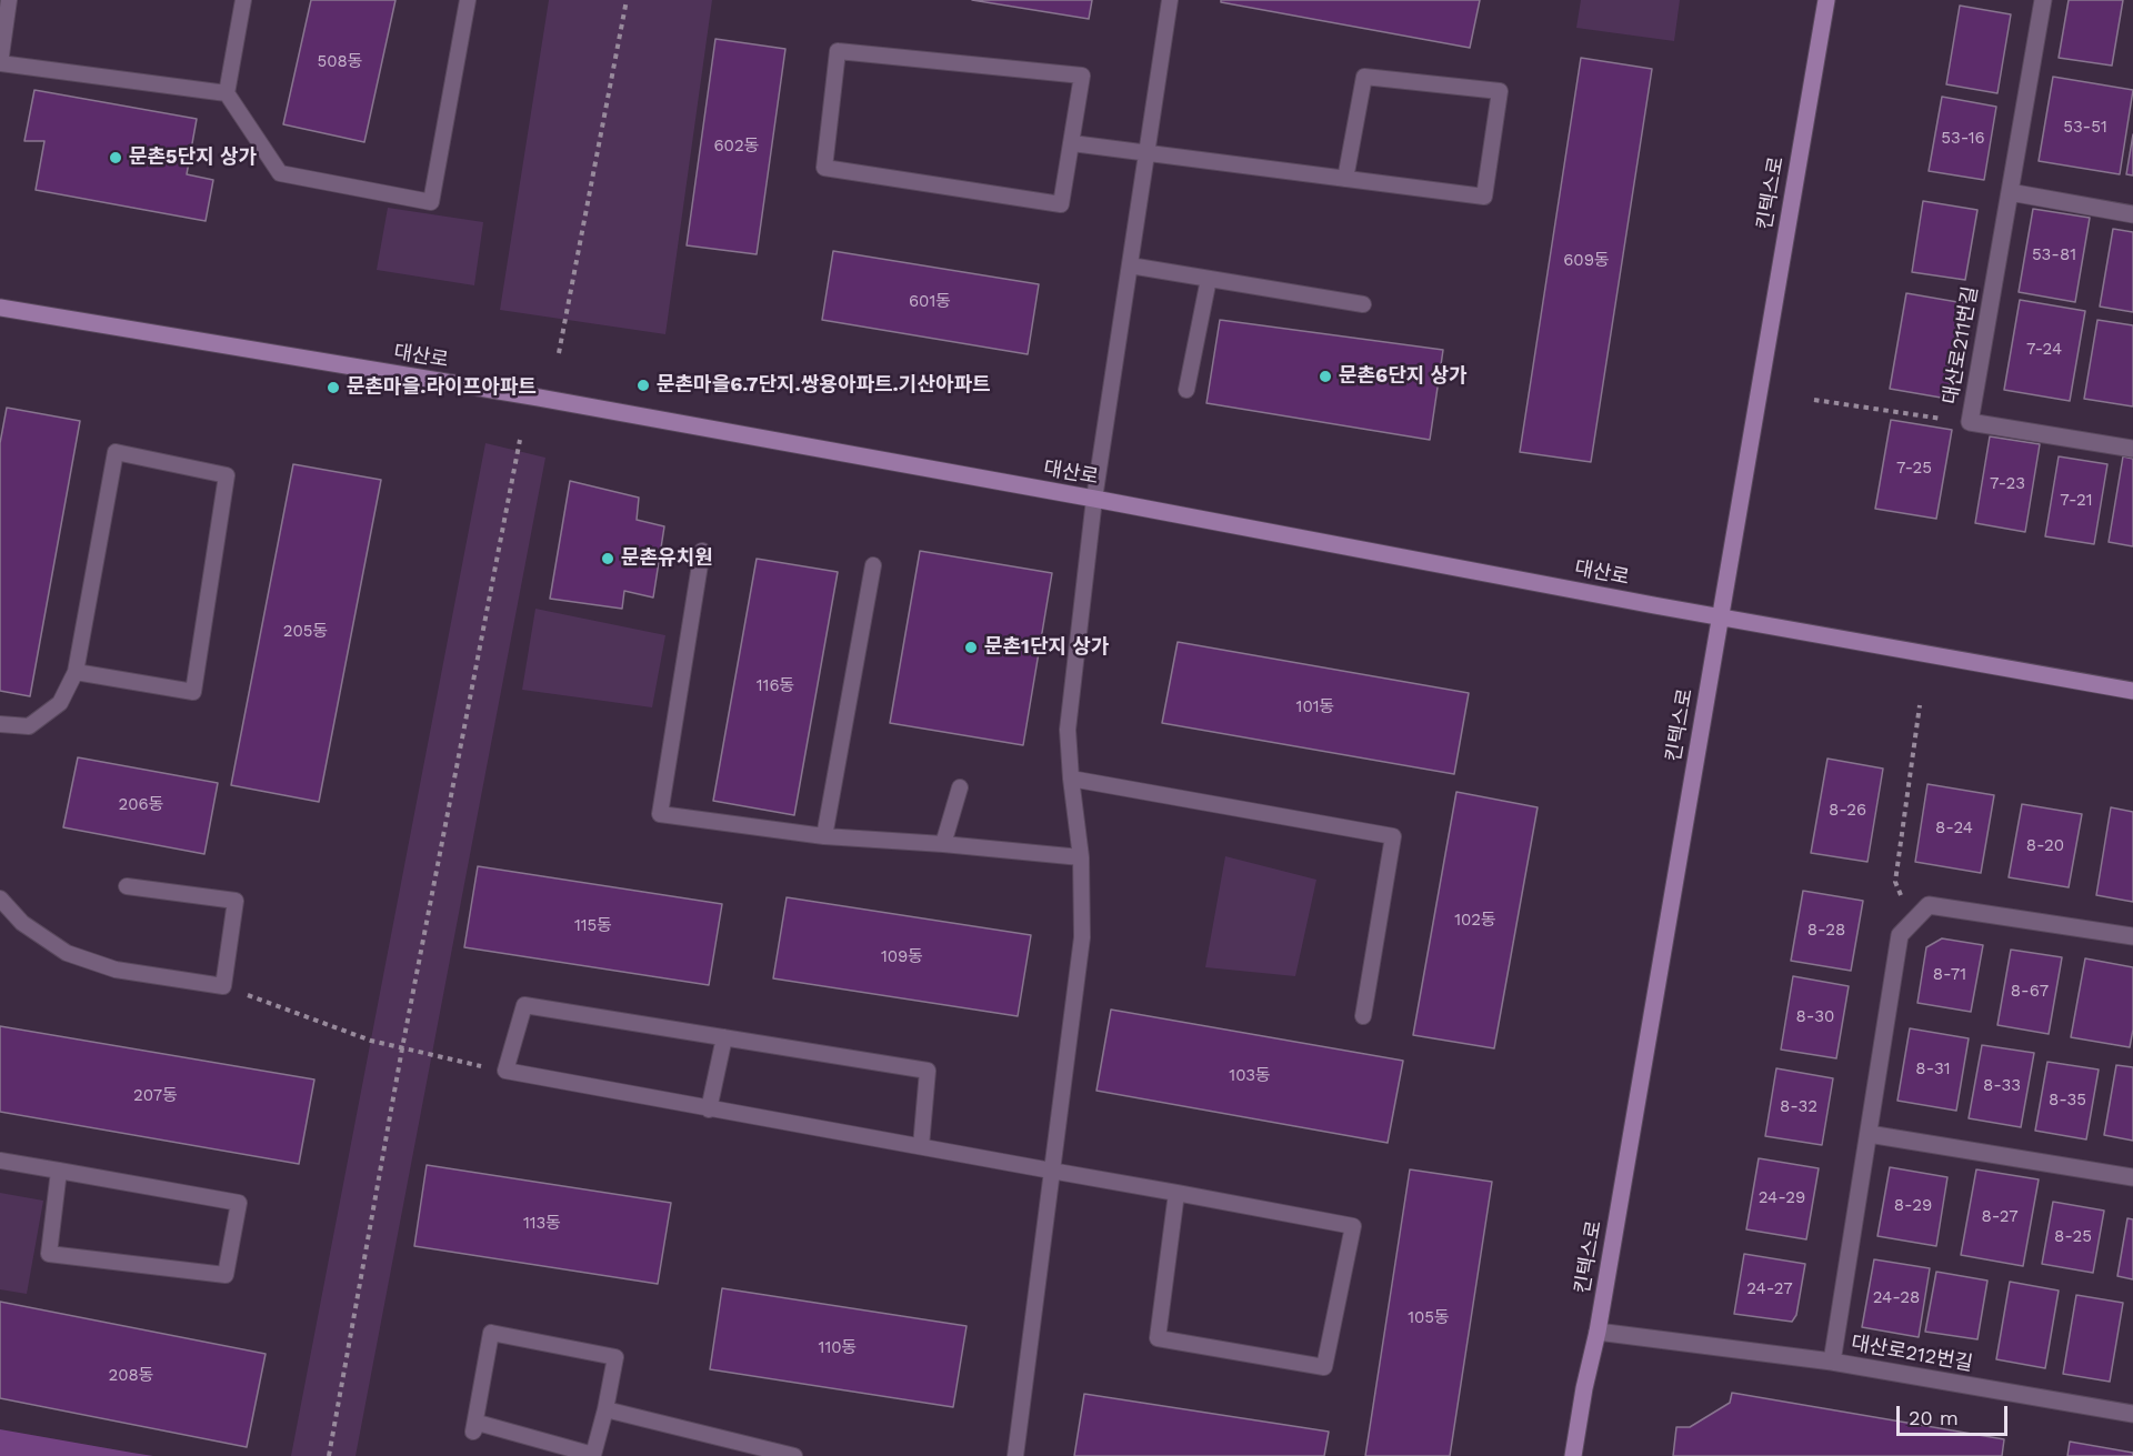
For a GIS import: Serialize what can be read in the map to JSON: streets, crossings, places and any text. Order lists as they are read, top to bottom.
{
  "streets": {
    "main road": ["킨텍스로", "대산로"],
    "street": ["대산로211번길", "대산로212번길"]
  },
  "crossings": [
    ["킨텍스로", "대산로"]
  ],
  "places": [
    "문촌5단지 상가",
    "문촌6단지 상가",
    "문촌마을6.7단지.쌍용아파트.기산아파트",
    "문촌마을.라이프아파트",
    "문촌유치원",
    "문촌1단지 상가"
  ],
  "house_numbers": [
    "508동",
    "53-51",
    "53-16",
    "602동",
    "53-81",
    "609동",
    "601동",
    "7-24",
    "7-25",
    "7-23",
    "7-21",
    "205동",
    "116동",
    "101동",
    "206동",
    "8-26",
    "8-24",
    "8-20",
    "102동",
    "115동",
    "8-28",
    "109동",
    "8-71",
    "8-67",
    "8-30",
    "8-31",
    "103동",
    "8-33",
    "207동",
    "8-35",
    "8-32",
    "24-29",
    "8-29",
    "8-27",
    "113동",
    "8-25",
    "24-27",
    "24-28",
    "105동",
    "110동",
    "208동"
  ],
  "scale_bar": "20 m"
}
